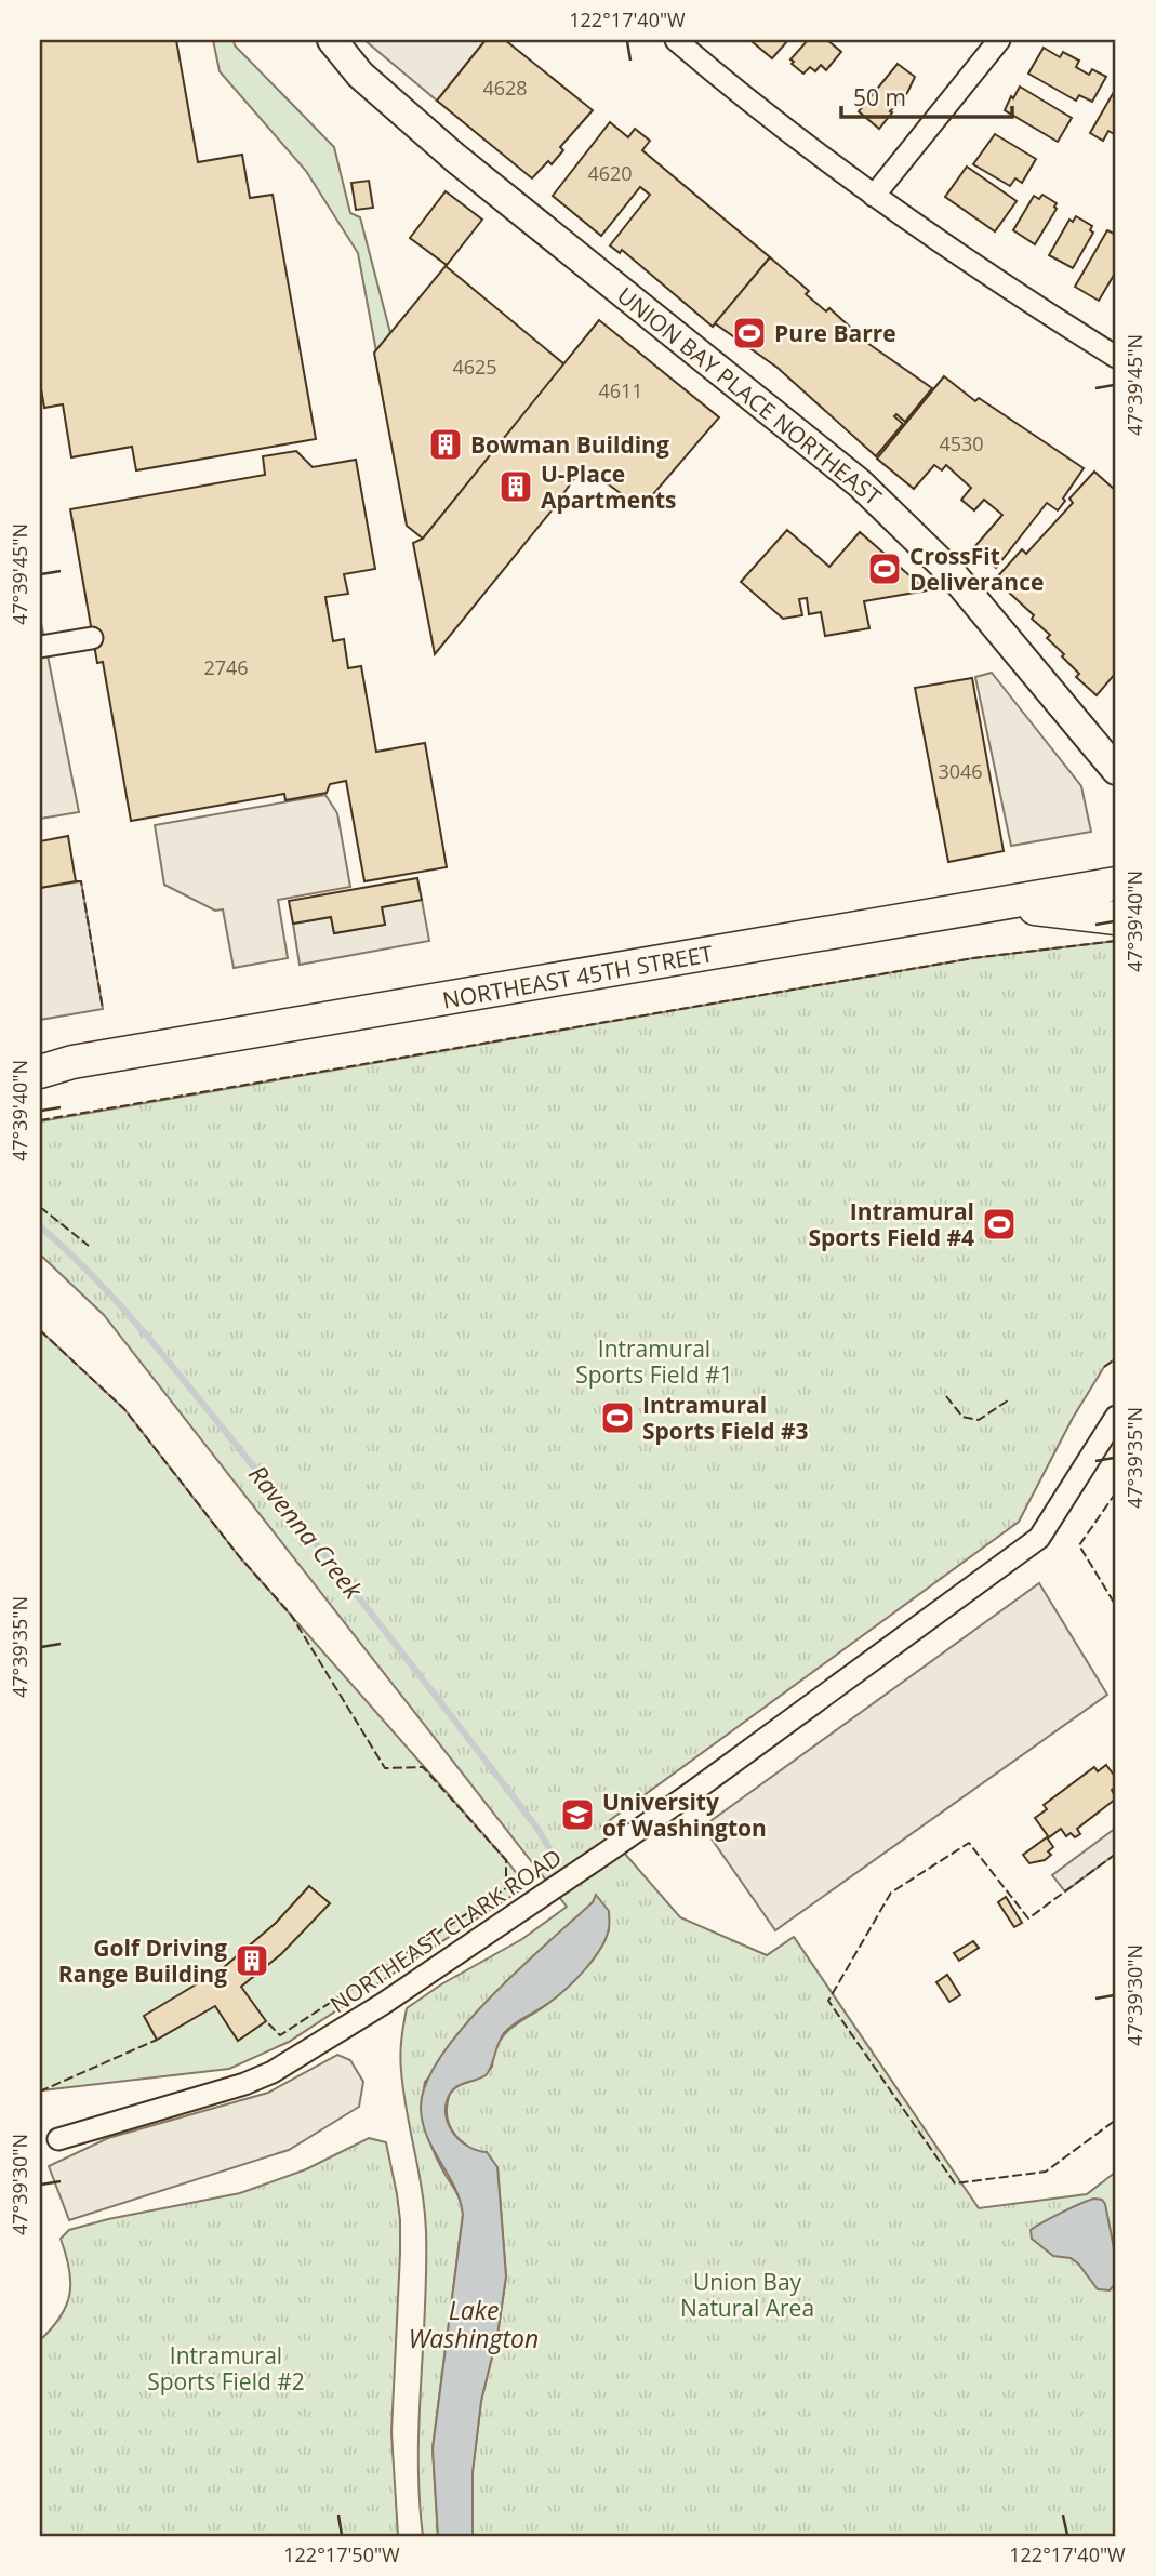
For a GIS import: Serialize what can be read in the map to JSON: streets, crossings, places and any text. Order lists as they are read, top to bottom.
{
  "streets": {
    "main road": ["UNION BAY PLACE NORTHEAST", "NORTHEAST 45TH STREET"],
    "street": ["NORTHEAST CLARK ROAD"]
  },
  "water": ["Ravenna Creek", "Lake Washington"],
  "parks": ["Intramural Sports Field #1", "Union Bay Natural Area", "Intramural Sports Field #2"],
  "places": {
    "sports": [
      "Pure Barre",
      "CrossFit Deliverance",
      "Intramural Sports Field #4",
      "Intramural Sports Field #3"
    ],
    "building": ["Bowman Building", "U-Place Apartments", "Golf Driving Range Building"],
    "school or university": ["University of Washington"]
  },
  "house_numbers": [
    "4628",
    "4620",
    "4625",
    "4611",
    "4530",
    "2746",
    "3046"
  ],
  "scale_bar": "50 m",
  "coordinates": [
    "122°17'40\"W",
    "47°39'45\"N",
    "47°39'40\"N",
    "47°39'35\"N",
    "47°39'30\"N",
    "122°17'50\"W"
  ]
}
